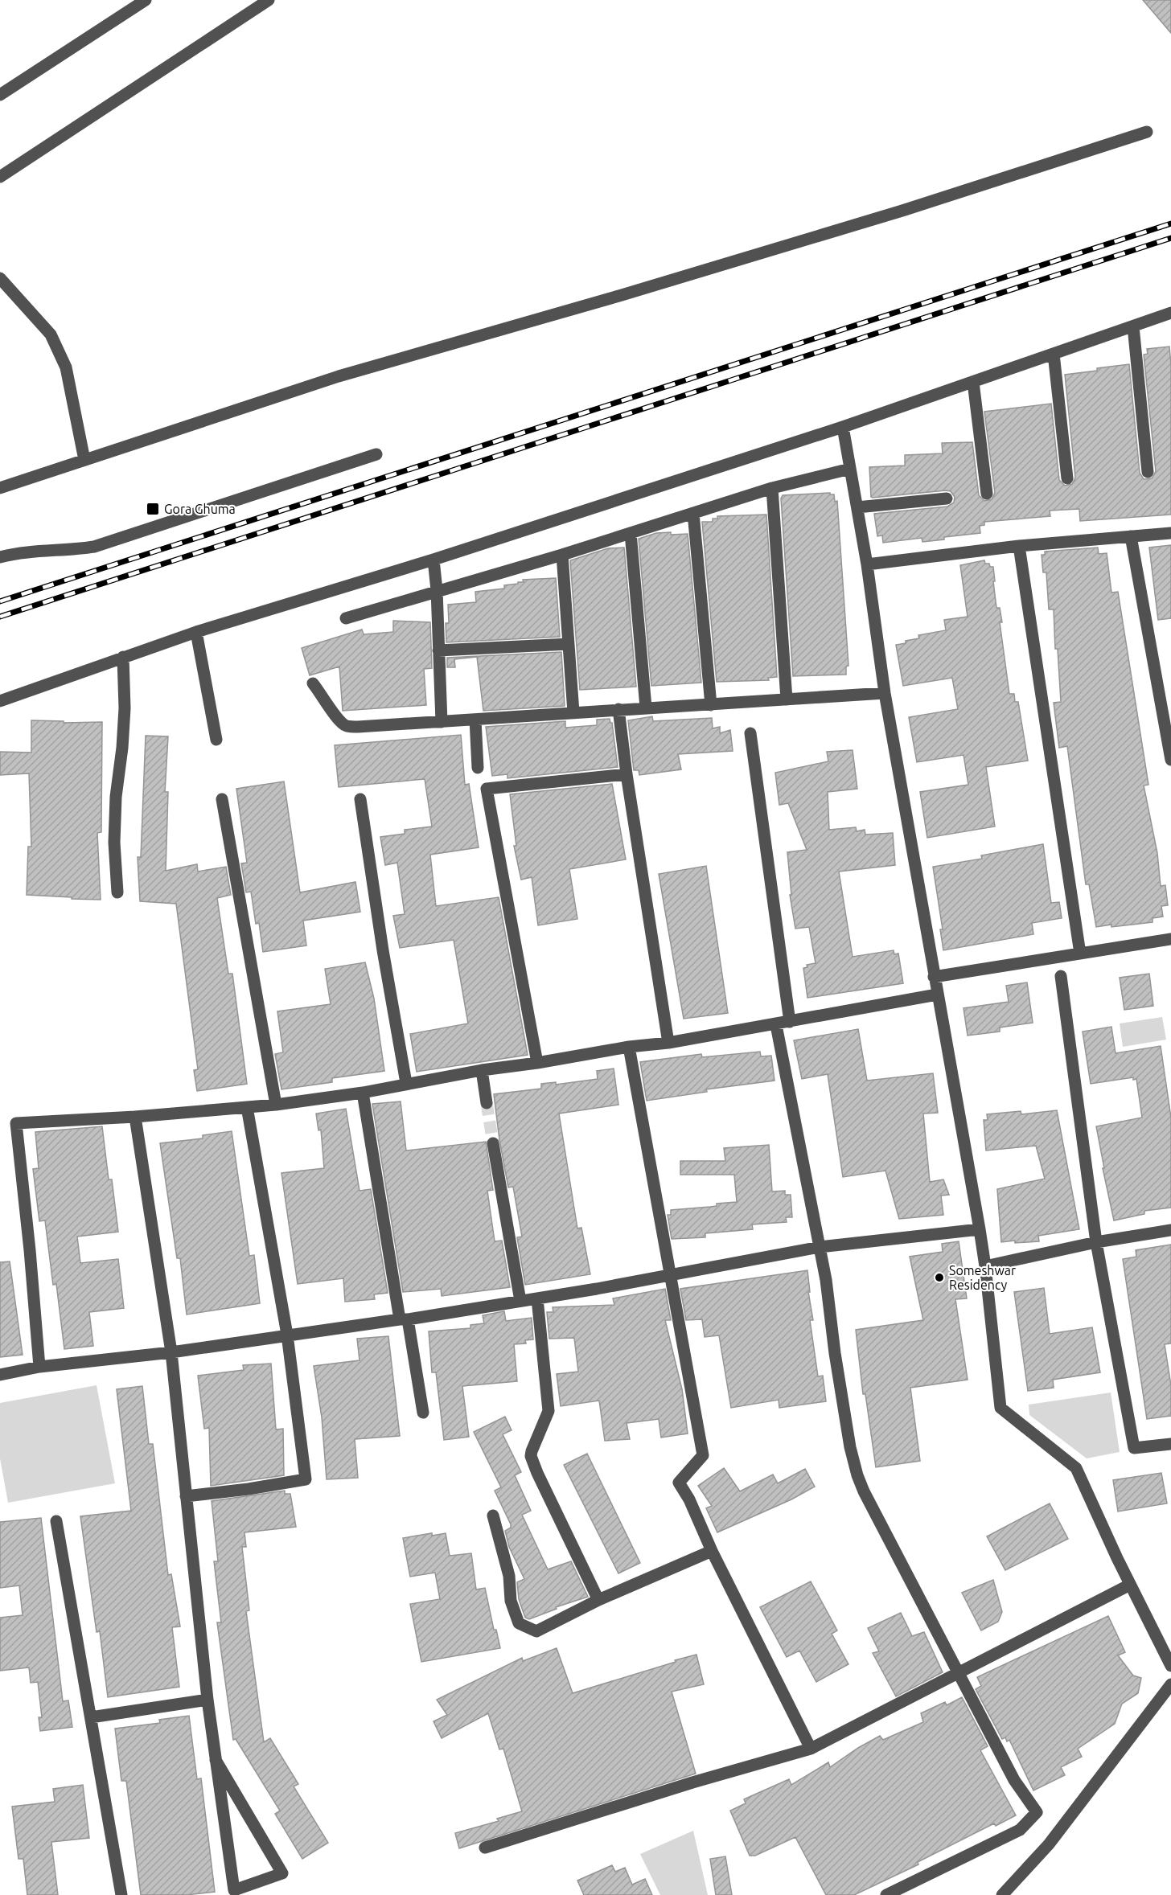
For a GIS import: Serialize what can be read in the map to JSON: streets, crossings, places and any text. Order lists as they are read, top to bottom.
{
  "places": {
    "transit": ["Gora Ghuma"],
    "other": ["Someshwar Residency"]
  }
}
